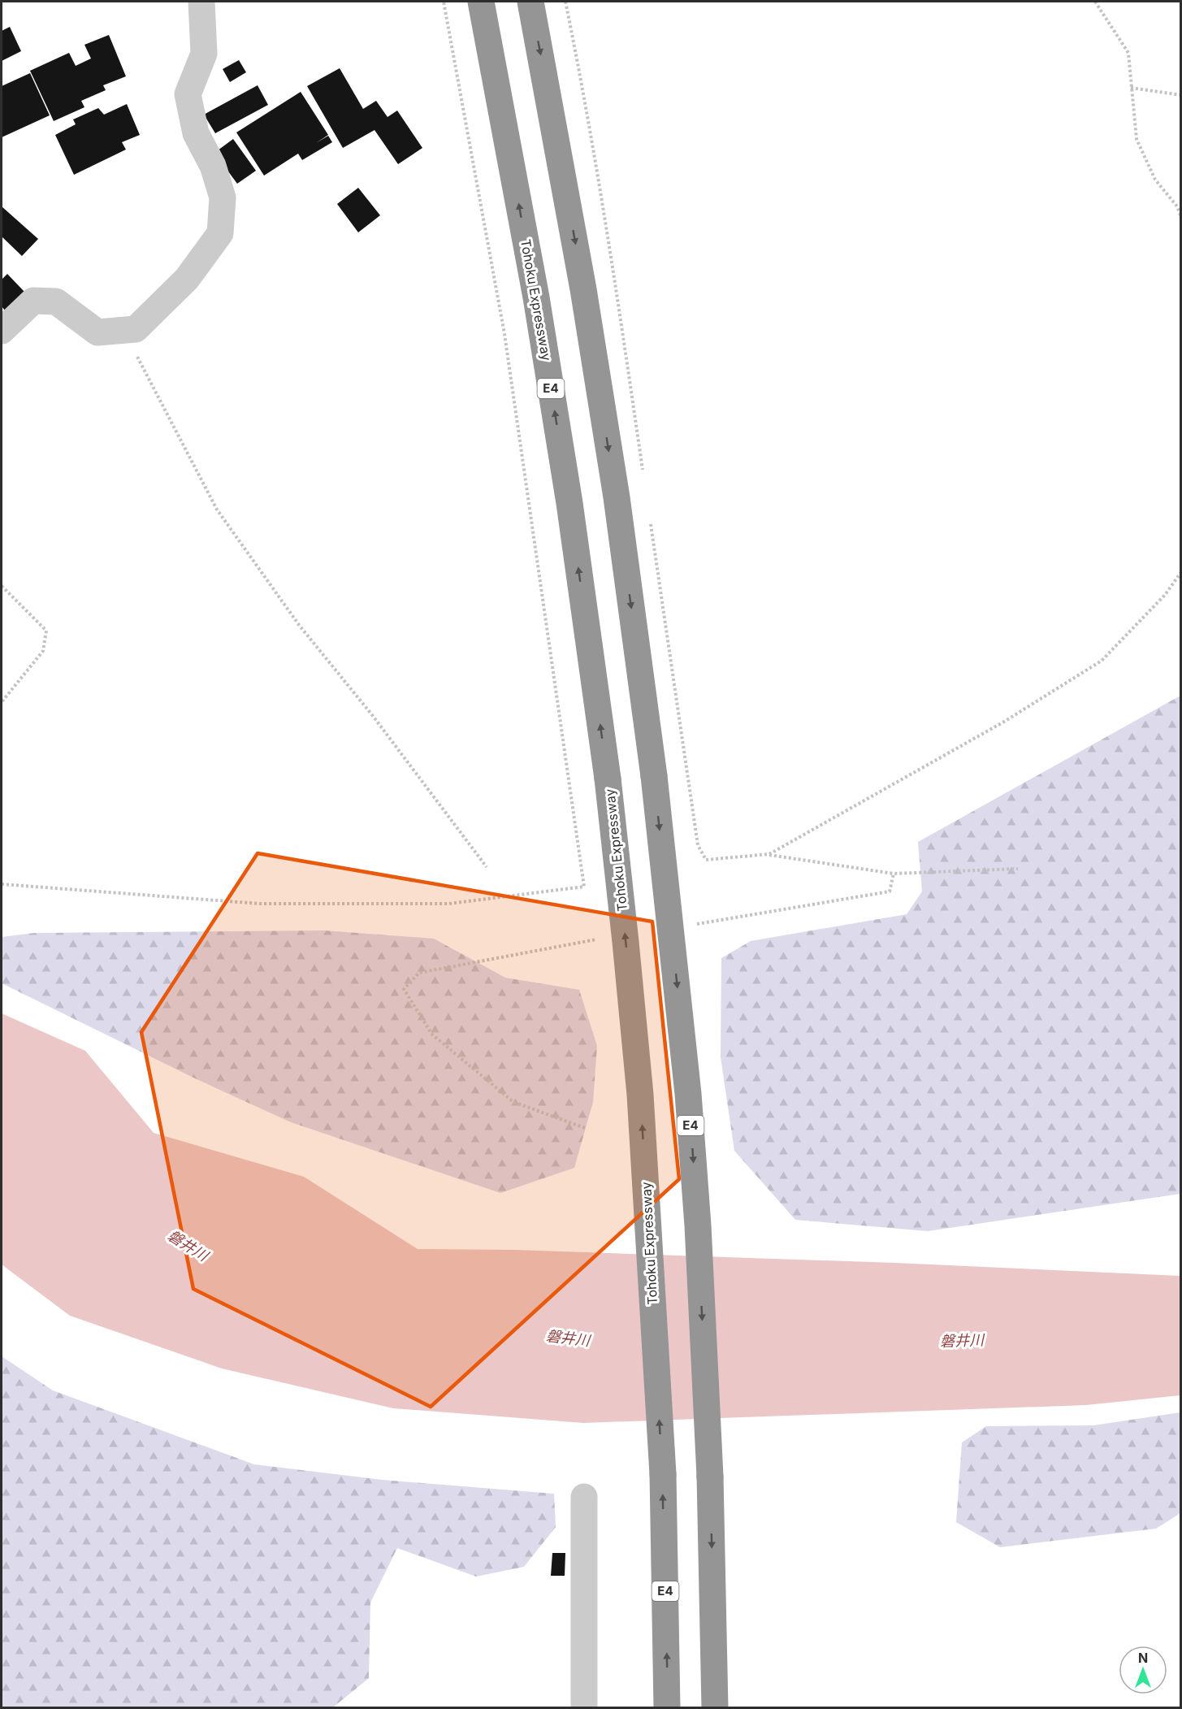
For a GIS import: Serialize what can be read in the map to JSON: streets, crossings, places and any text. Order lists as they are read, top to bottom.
{
  "streets": {
    "highway": ["Tohoku Expressway", "E4"]
  },
  "water": ["磐井川"],
  "north": "top"
}
